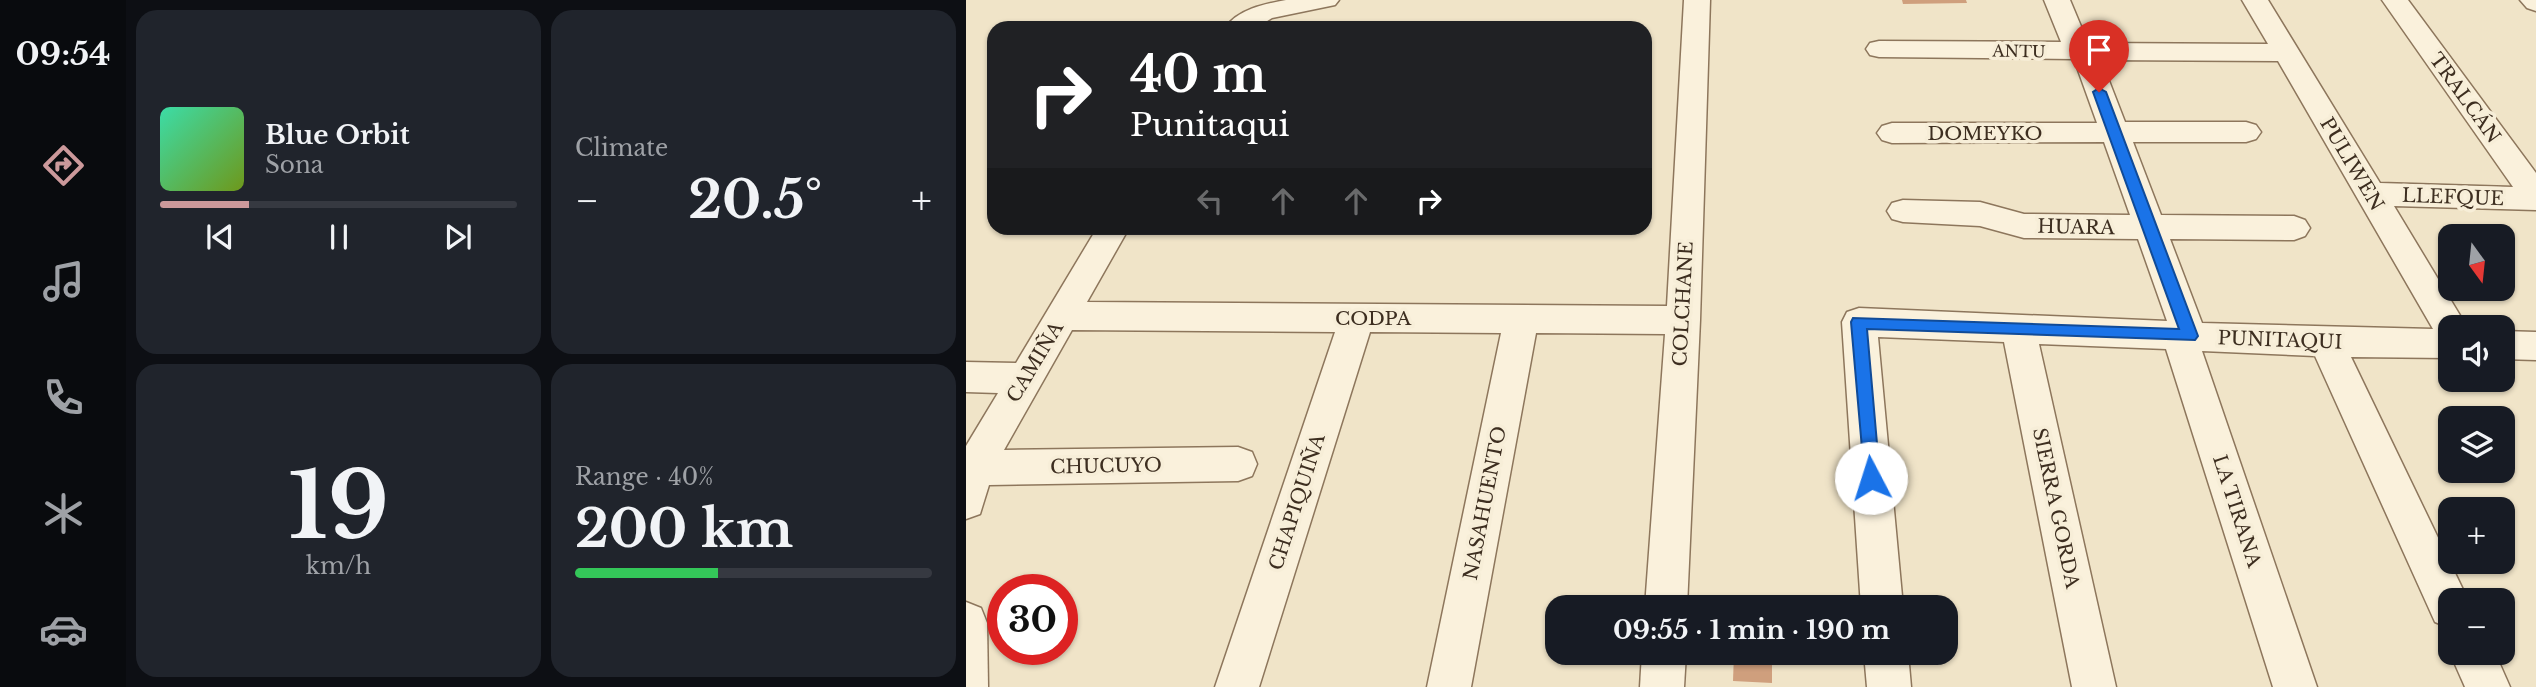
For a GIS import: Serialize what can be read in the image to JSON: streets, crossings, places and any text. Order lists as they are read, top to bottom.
{
  "streets": {
    "street": [
      "ANTU",
      "TRALCÁN",
      "DOMEYKO",
      "PULIWEN",
      "LLEFQUE",
      "HUARA",
      "COLCHANE",
      "CODPA",
      "PUNITAQUI",
      "CAMIÑA",
      "CHUCUYO",
      "CHAPIQUIÑA",
      "NASAHUENTO",
      "SIERRA GORDA",
      "LA TIRANA"
    ]
  },
  "crossings": [
    ["ANTU", "PULIWEN"],
    ["ANTU", "LA TIRANA"],
    ["TRALCÁN", "LLEFQUE"],
    ["DOMEYKO", "LA TIRANA"],
    ["PULIWEN", "LLEFQUE"],
    ["HUARA", "LA TIRANA"],
    ["COLCHANE", "CODPA"],
    ["CODPA", "CAMIÑA"],
    ["CODPA", "CHAPIQUIÑA"],
    ["CODPA", "NASAHUENTO"],
    ["PUNITAQUI", "SIERRA GORDA"],
    ["PUNITAQUI", "LA TIRANA"],
    ["CAMIÑA", "CHUCUYO"]
  ],
  "north": "bottom",
  "page": {
    "tabs": "09:54",
    "tile": [
      "Climate",
      ["19", "km/h"],
      ["Range · 40%", "200 km"]
    ],
    "turn": ["40 m", "Punitaqui"],
    "song": ["Blue Orbit", "Sona"],
    "heat": ["−", "20.5°", "+"],
    "map_buttons": ["+", "−"],
    "limit": "30",
    "trip": "09:55 · 1 min · 190 m"
  }
}
